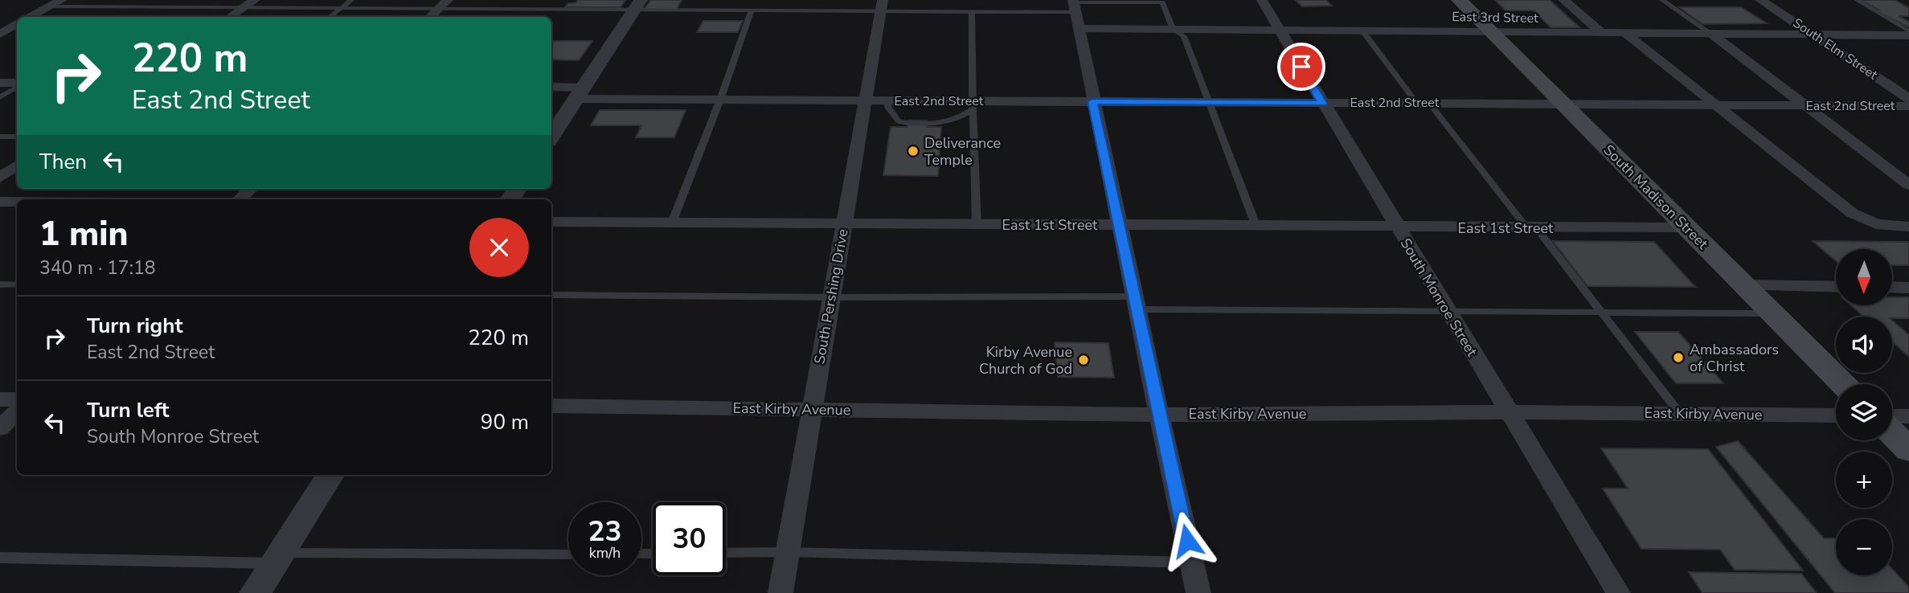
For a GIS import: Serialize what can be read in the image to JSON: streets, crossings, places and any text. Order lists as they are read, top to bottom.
{
  "streets": {
    "main road": ["South Madison Street"],
    "street": [
      "East 3rd Street",
      "South Elm Street",
      "East 2nd Street",
      "East 1st Street",
      "South Pershing Drive",
      "South Monroe Street",
      "East Kirby Avenue"
    ]
  },
  "crossings": [
    ["East 3rd Street", "South Elm Street"],
    ["East 3rd Street", "South Madison Street"],
    ["East 3rd Street", "South Monroe Street"],
    ["East 2nd Street", "South Madison Street"],
    ["East 2nd Street", "South Pershing Drive"],
    ["East 2nd Street", "South Monroe Street"],
    ["South Madison Street", "East 1st Street"],
    ["East 1st Street", "South Pershing Drive"],
    ["East 1st Street", "South Monroe Street"],
    ["South Pershing Drive", "East Kirby Avenue"],
    ["South Monroe Street", "East Kirby Avenue"]
  ],
  "places": ["Deliverance Temple", "Ambassadors of Christ", "Kirby Avenue Church of God"],
  "north": "bottom",
  "page": {
    "turn": ["220 m", "East 2nd Street"],
    "then": "Then",
    "heading": ["1 min", "340 m · 17:18"],
    "map_buttons": ["+", "−"],
    "list": [
      {
        "name": "Turn right",
        "note": "East 2nd Street",
        "value": "220 m"
      },
      {
        "name": "Turn left",
        "note": "South Monroe Street",
        "value": "90 m"
      }
    ],
    "speed": "23 km/h",
    "limit": "30"
  }
}
